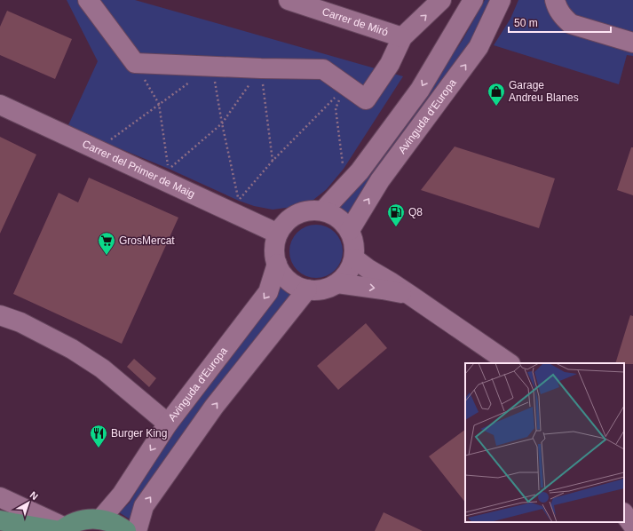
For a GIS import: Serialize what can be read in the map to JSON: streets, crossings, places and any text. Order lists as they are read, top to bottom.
{
  "streets": {
    "street": ["Carrer de Miró", "Avinguda d'Europa", "Carrer del Primer de Maig"]
  },
  "crossings": [
    ["Avinguda d'Europa", "Carrer del Primer de Maig"]
  ],
  "places": {
    "shop": ["Garage Andreu Blanes"],
    "fuel station": ["Q8"],
    "supermarket": ["GrosMercat"],
    "restaurant": ["Burger King"]
  },
  "scale_bar": "50 m",
  "north": "top right"
}
